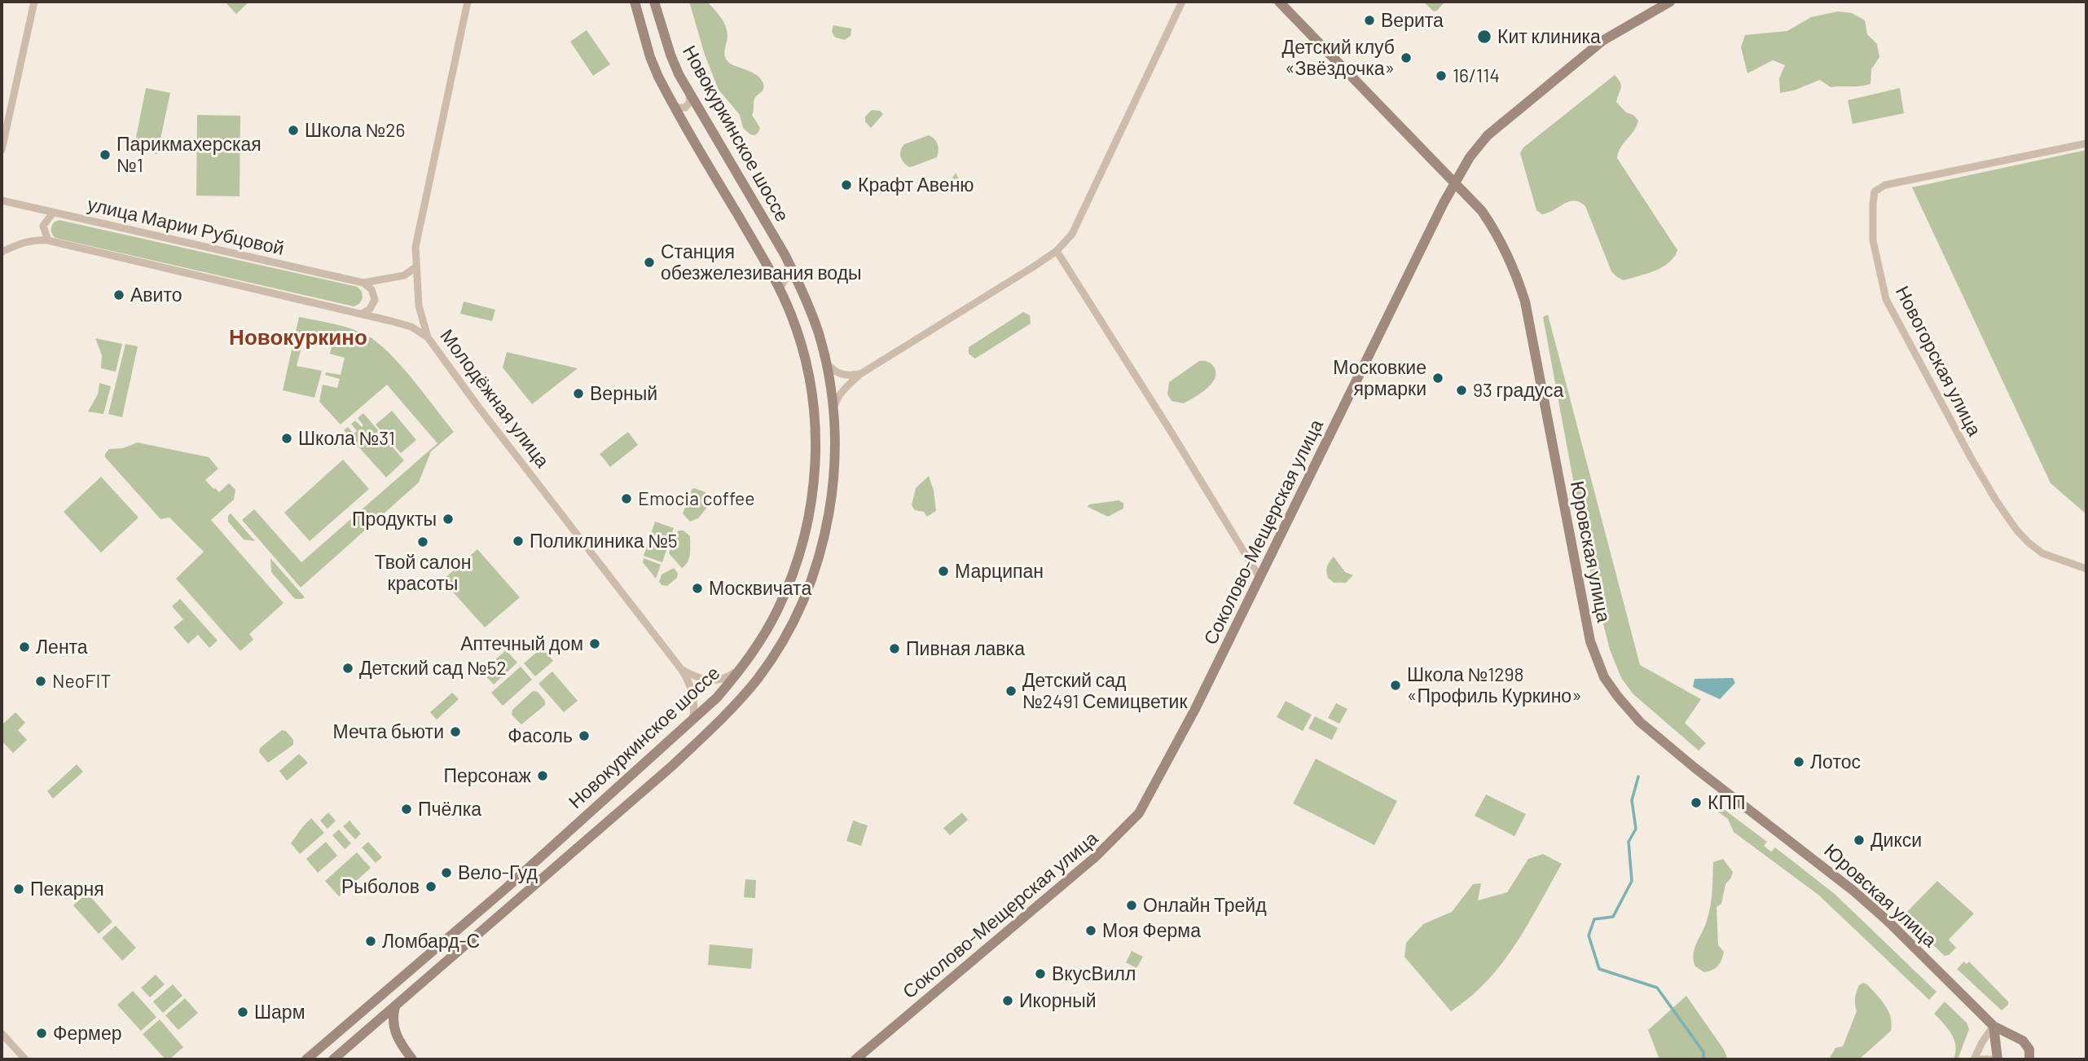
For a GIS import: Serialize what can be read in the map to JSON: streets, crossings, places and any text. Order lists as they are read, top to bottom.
{
  "streets": {
    "street": [
      "Новокуркинское шоссе",
      "улица Марии Рубцовой",
      "Новогорская улица",
      "Молодёжная улица",
      "Соколово-Мещерская улица",
      "Юровская улица"
    ]
  },
  "crossings": [
    ["Новокуркинское шоссе", "Молодёжная улица"],
    ["Соколово-Мещерская улица", "Юровская улица"]
  ],
  "districts": ["Новокуркино"],
  "places": [
    "Верита",
    "Кит клиника",
    "Детский клуб «Звёздочка»",
    "16/114",
    "Школа №26",
    "Парикмахерская №1",
    "Крафт Авеню",
    "Станция обезжелезивания воды",
    "Авито",
    "Московкие ярмарки",
    "93 градуса",
    "Верный",
    "Школа №31",
    "Emocia coffee",
    "Продукты",
    "Поликлиника №5",
    "Твой салон красоты",
    "Марципан",
    "Москвичата",
    "Аптечный дом",
    "Лента",
    "Пивная лавка",
    "Детский сад №52",
    "NeoFIT",
    "Школа №1298 «Профиль Куркино»",
    "Детский сад №2491 Семицветик",
    "Мечта бьюти",
    "Фасоль",
    "Лотос",
    "Персонаж",
    "КПП",
    "Пчёлка",
    "Дикси",
    "Вело-Гуд",
    "Рыболов",
    "Пекарня",
    "Онлайн Трейд",
    "Моя Ферма",
    "Ломбард-С",
    "ВкусВилл",
    "Икорный",
    "Шарм",
    "Фермер"
  ]
}
